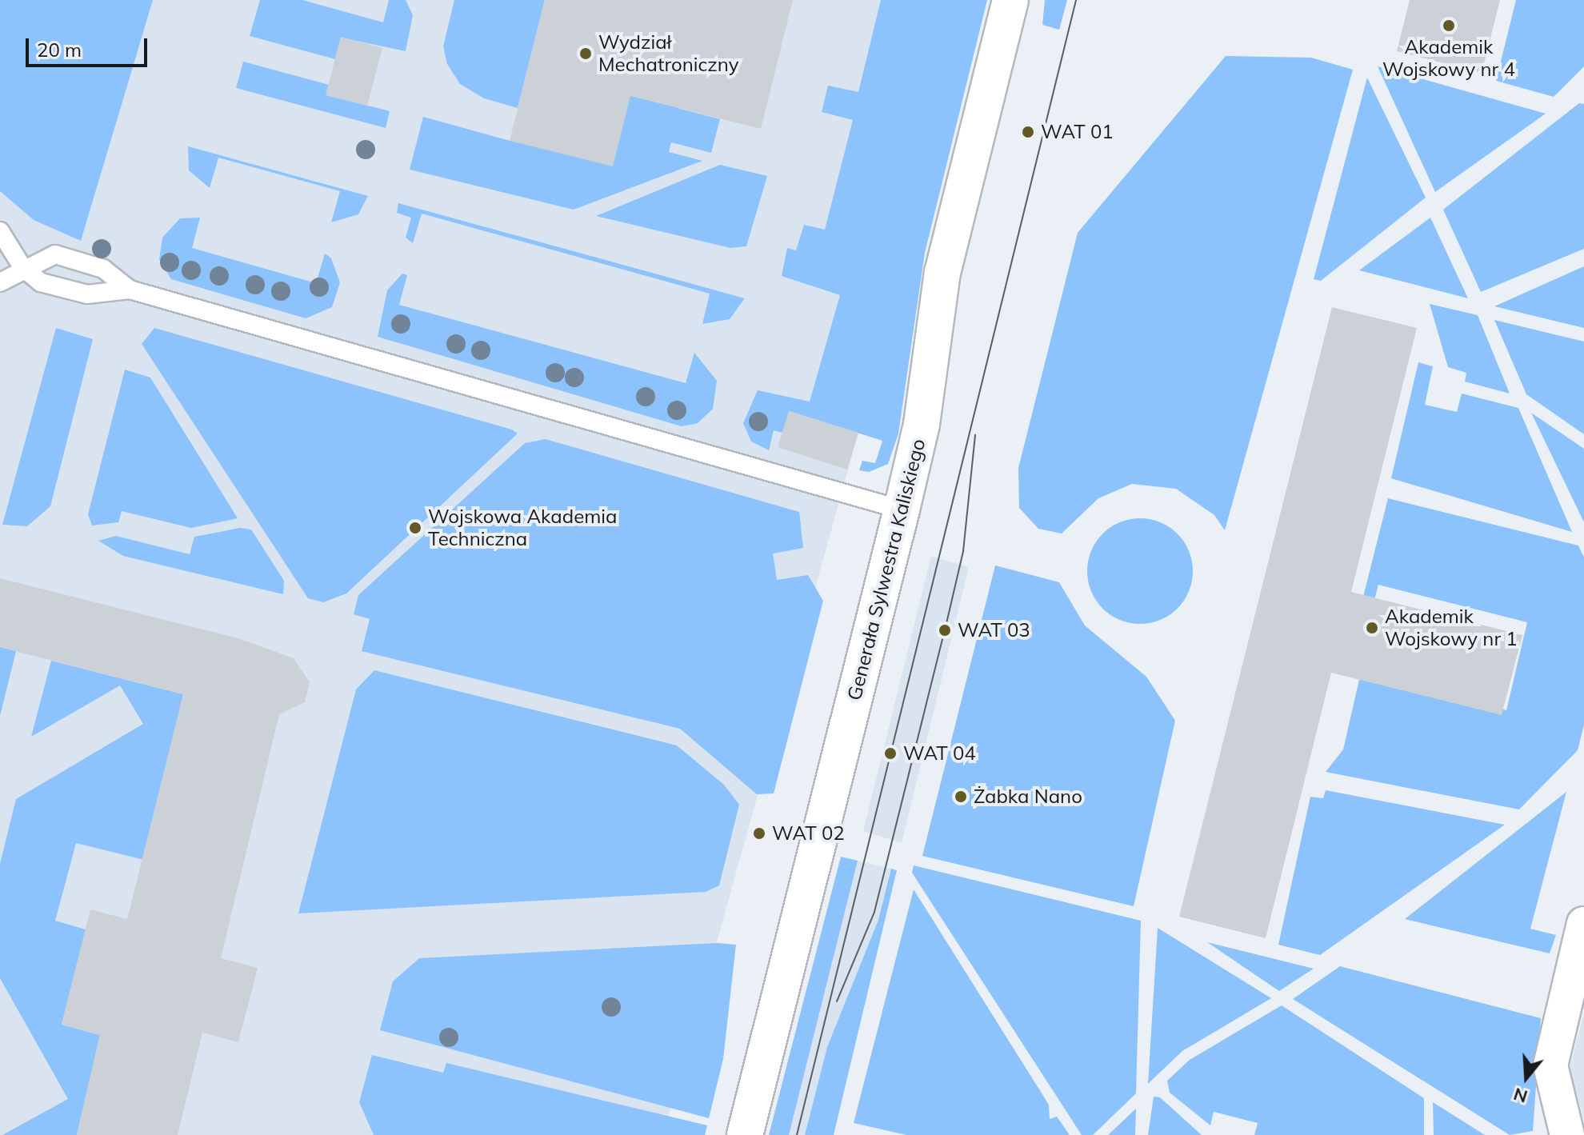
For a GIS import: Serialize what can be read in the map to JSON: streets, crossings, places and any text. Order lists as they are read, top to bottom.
{
  "streets": {
    "street": ["Generała Sylwestra Kaliskiego"]
  },
  "places": [
    "Akademik Wojskowy nr 4",
    "Wydział Mechatroniczny",
    "WAT 01",
    "Wojskowa Akademia Techniczna",
    "Akademik Wojskowy nr 1",
    "WAT 03",
    "WAT 04",
    "Żabka Nano",
    "WAT 02"
  ],
  "scale_bar": "20 m",
  "north": "bottom"
}
